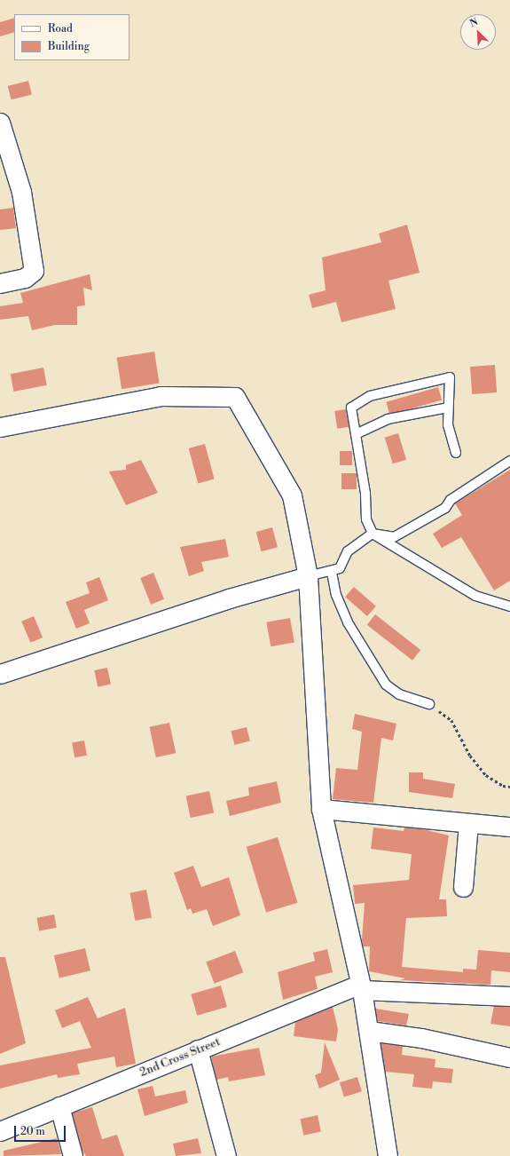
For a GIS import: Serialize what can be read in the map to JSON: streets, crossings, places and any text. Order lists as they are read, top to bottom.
{
  "streets": {
    "street": ["2nd Cross Street"]
  },
  "legend": ["Road", "Building"],
  "scale_bar": "20 m",
  "north": "top left"
}
